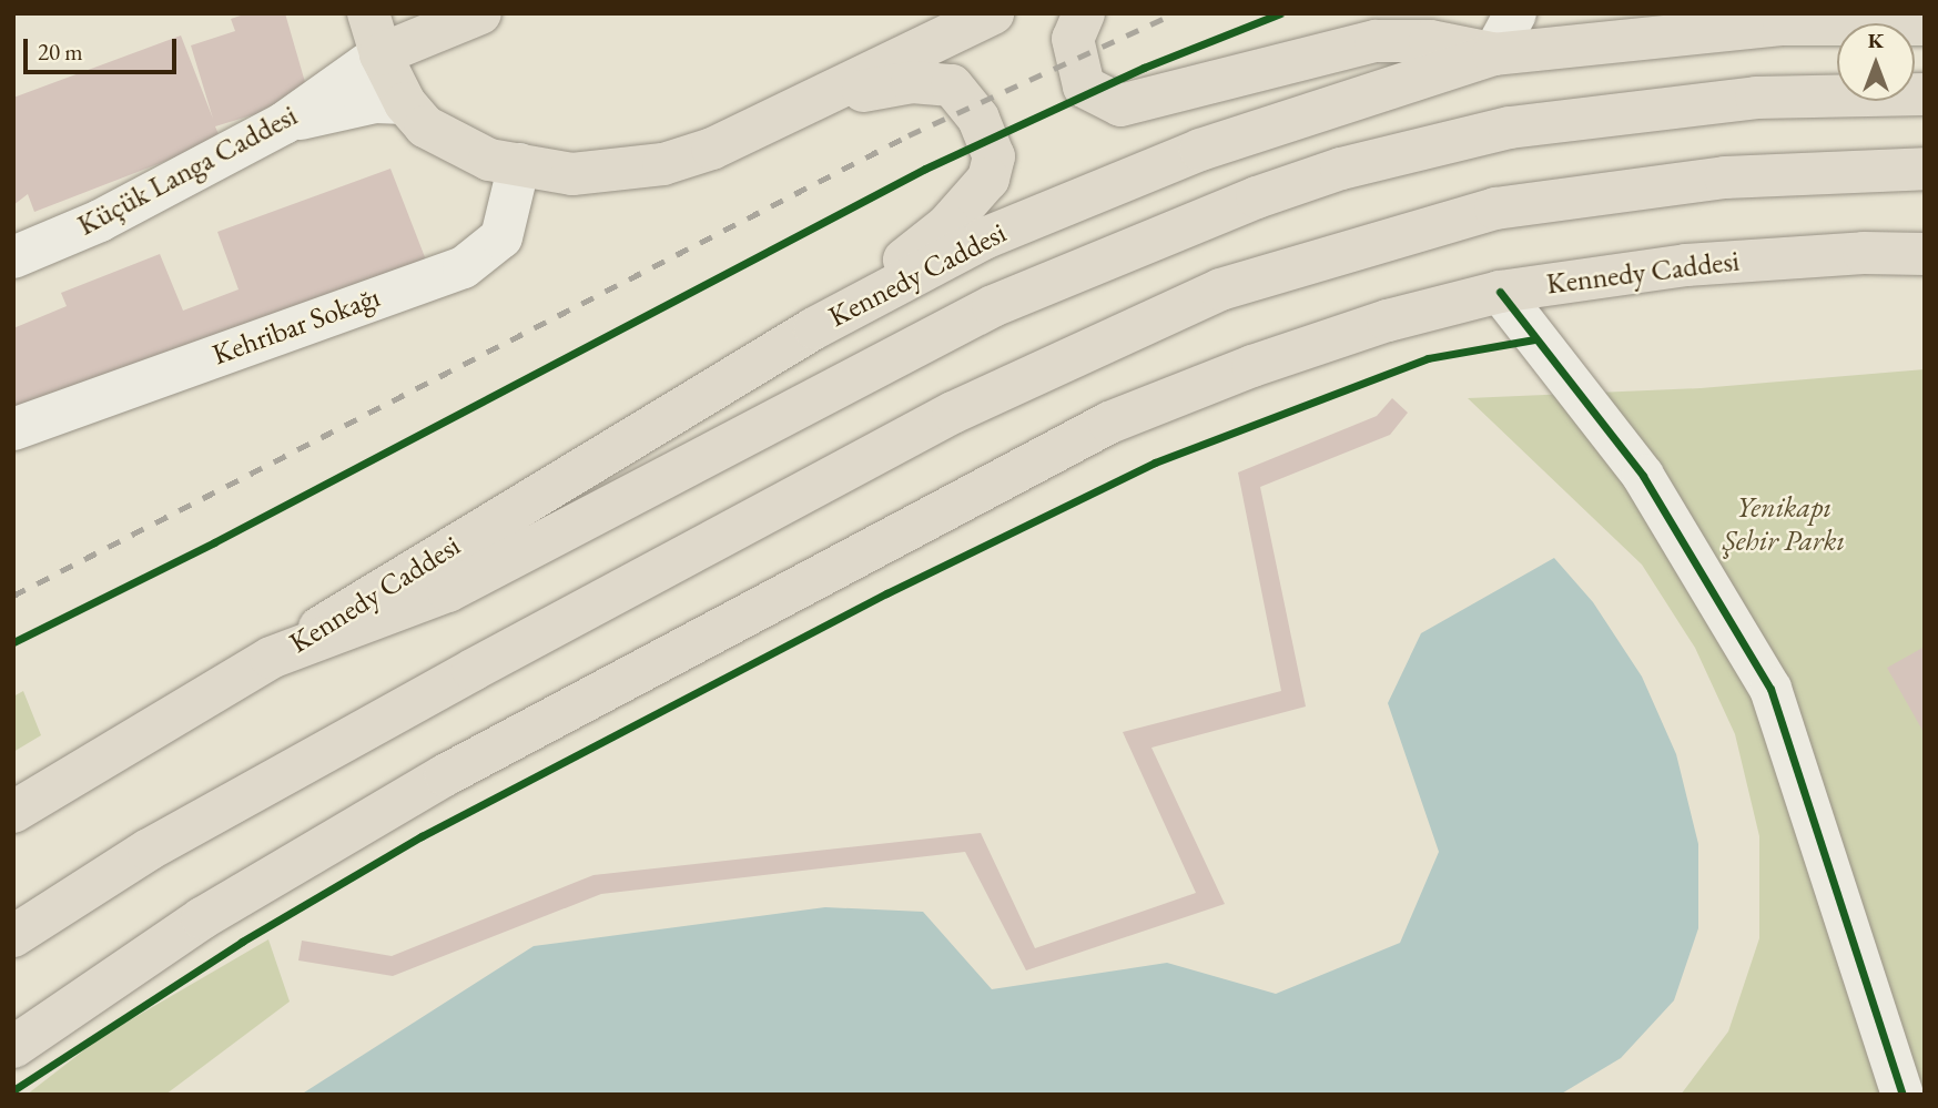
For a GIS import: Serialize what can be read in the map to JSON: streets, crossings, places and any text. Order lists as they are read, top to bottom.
{
  "streets": {
    "main road": ["Küçük Langa Caddesi", "Kennedy Caddesi"],
    "street": ["Kehribar Sokağı"]
  },
  "parks": ["Yenikapı Şehir Parkı"],
  "scale_bar": "20 m",
  "north": "top"
}
